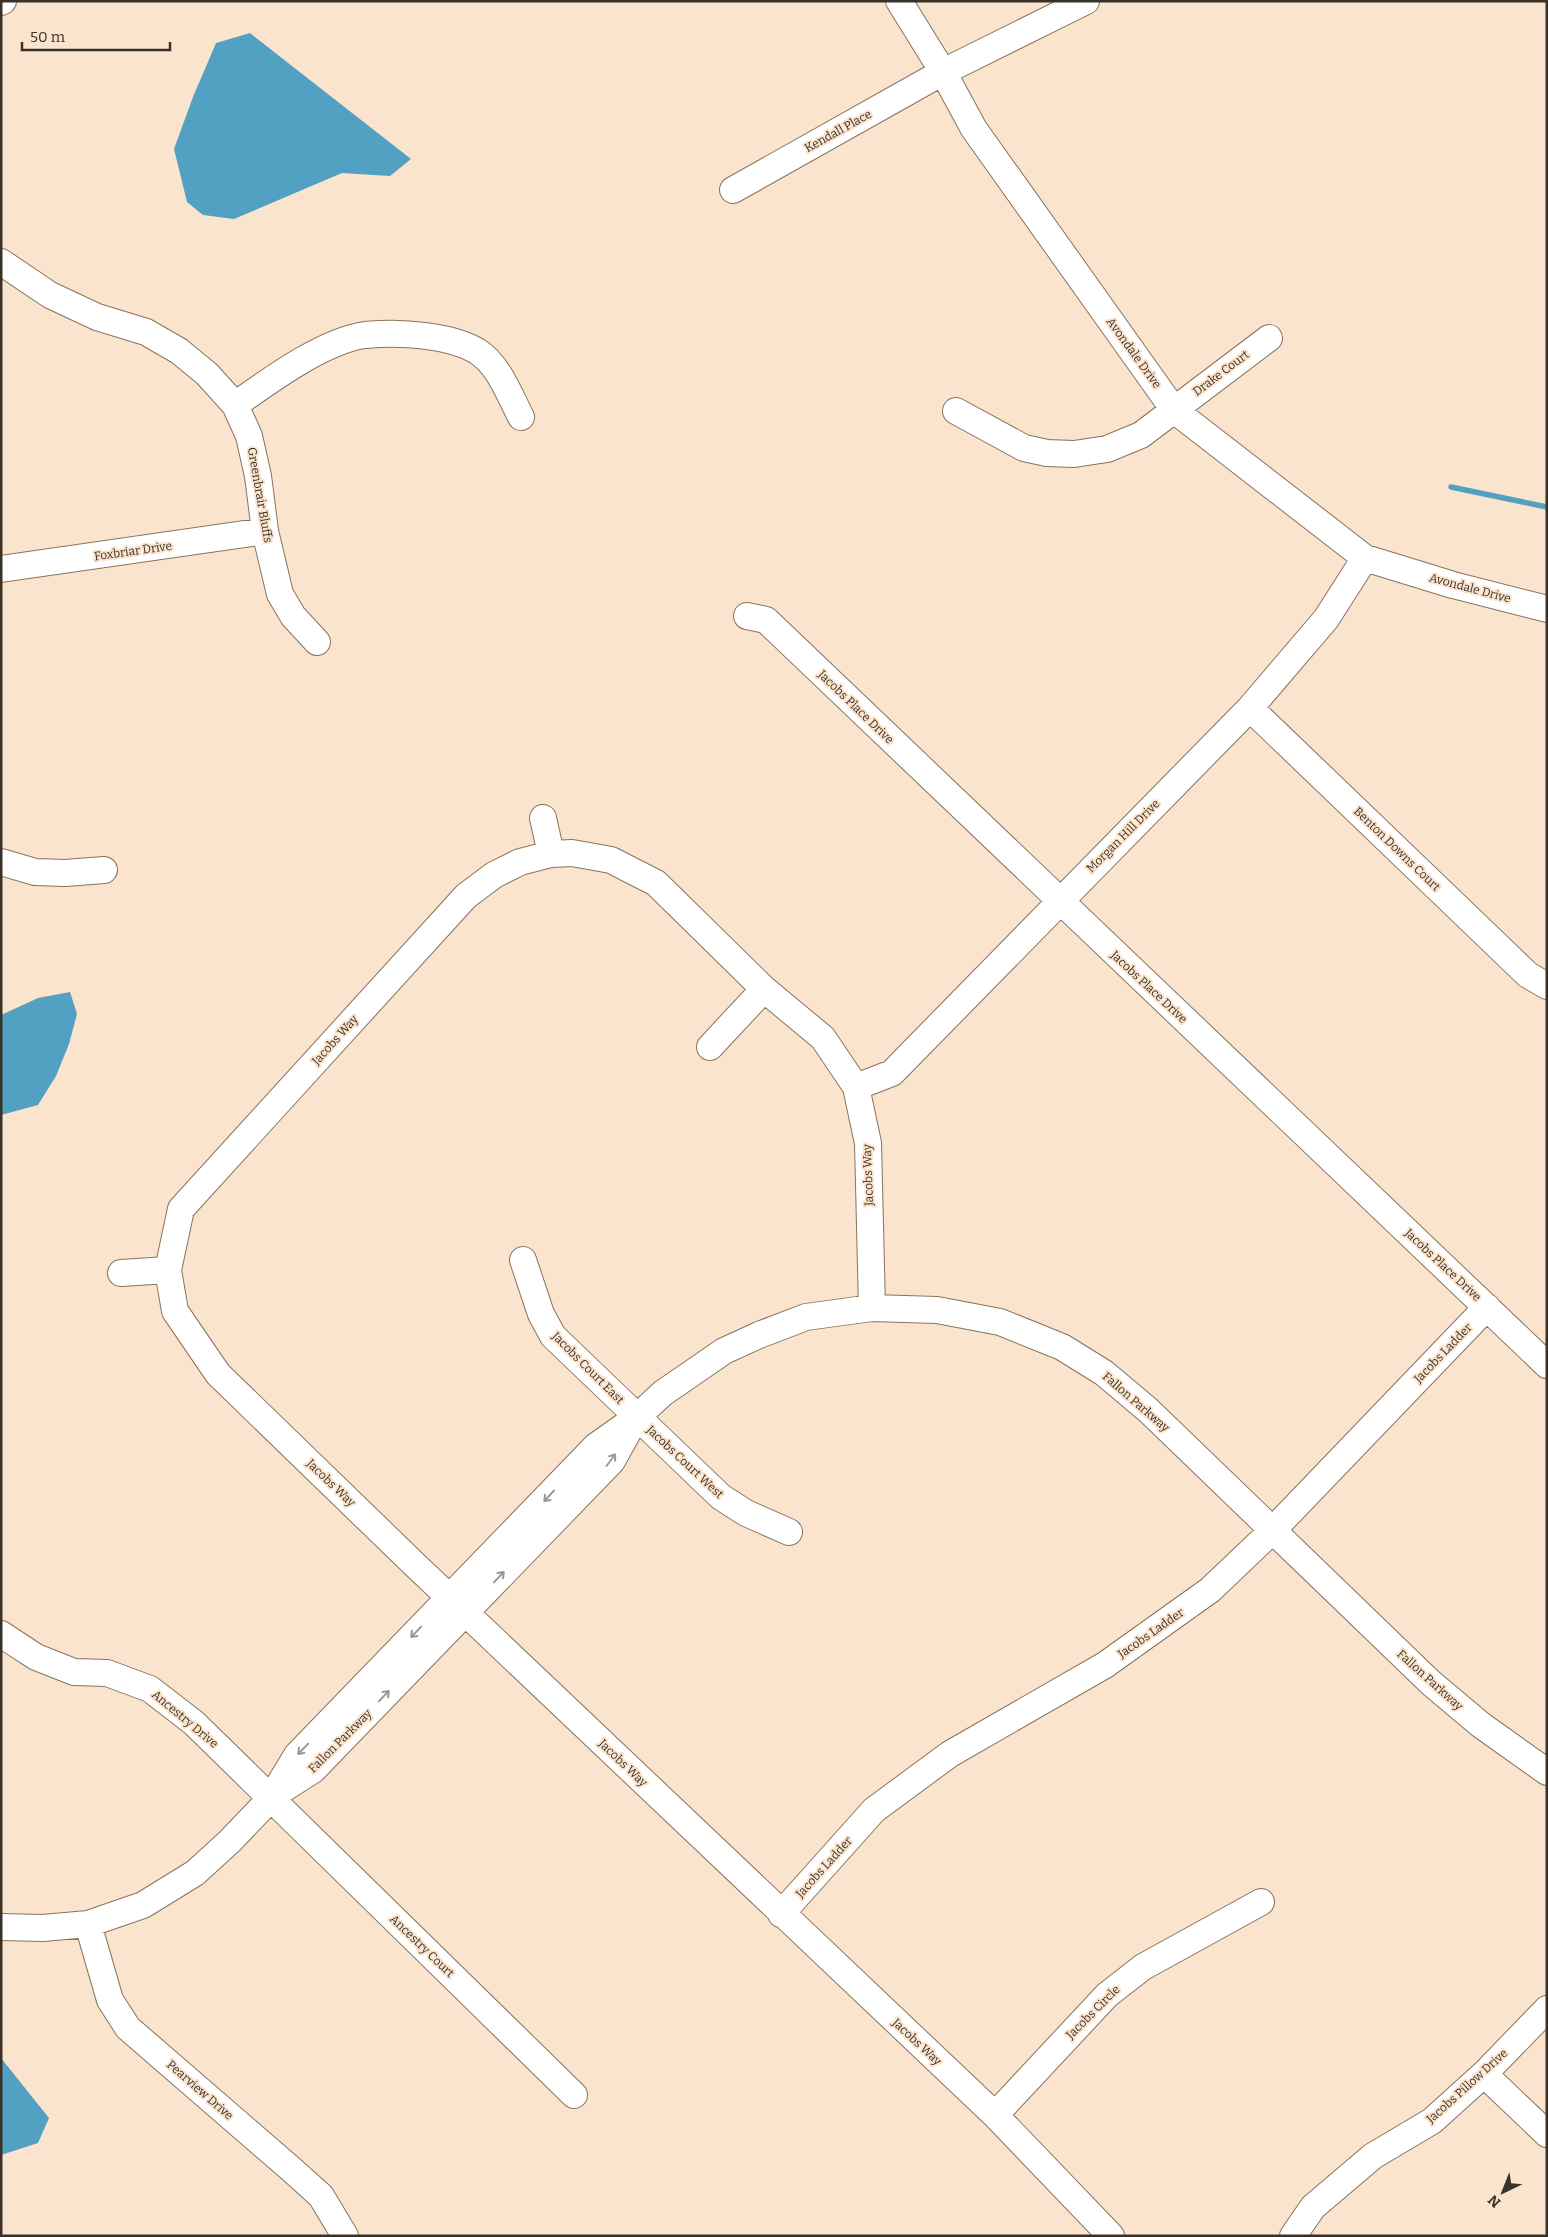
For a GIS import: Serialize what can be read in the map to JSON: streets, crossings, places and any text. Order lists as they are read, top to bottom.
{
  "streets": {
    "street": [
      "Kendall Place",
      "Avondale Drive",
      "Drake Court",
      "Greenbrair Bluffs",
      "Foxbriar Drive",
      "Jacobs Place Drive",
      "Morgan Hill Drive",
      "Benton Downs Court",
      "Jacobs Way",
      "Jacobs Ladder",
      "Jacobs Court East",
      "Fallon Parkway",
      "Jacobs Court West",
      "Ancestry Drive",
      "Ancestry Court",
      "Jacobs Circle",
      "Jacobs Pillow Drive",
      "Pearview Drive"
    ]
  },
  "crossings": [
    ["Kendall Place", "Avondale Drive"],
    ["Avondale Drive", "Drake Court"],
    ["Avondale Drive", "Morgan Hill Drive"],
    ["Greenbrair Bluffs", "Foxbriar Drive"],
    ["Jacobs Place Drive", "Morgan Hill Drive"],
    ["Jacobs Place Drive", "Jacobs Ladder"],
    ["Morgan Hill Drive", "Benton Downs Court"],
    ["Morgan Hill Drive", "Jacobs Way"],
    ["Jacobs Way", "Jacobs Ladder"],
    ["Jacobs Way", "Fallon Parkway"],
    ["Jacobs Way", "Jacobs Circle"],
    ["Jacobs Ladder", "Fallon Parkway"],
    ["Jacobs Court East", "Fallon Parkway"],
    ["Jacobs Court East", "Jacobs Court West"],
    ["Fallon Parkway", "Jacobs Court West"],
    ["Fallon Parkway", "Ancestry Drive"],
    ["Fallon Parkway", "Ancestry Court"],
    ["Fallon Parkway", "Pearview Drive"],
    ["Ancestry Drive", "Ancestry Court"]
  ],
  "scale_bar": "50 m",
  "north": "bottom left"
}
